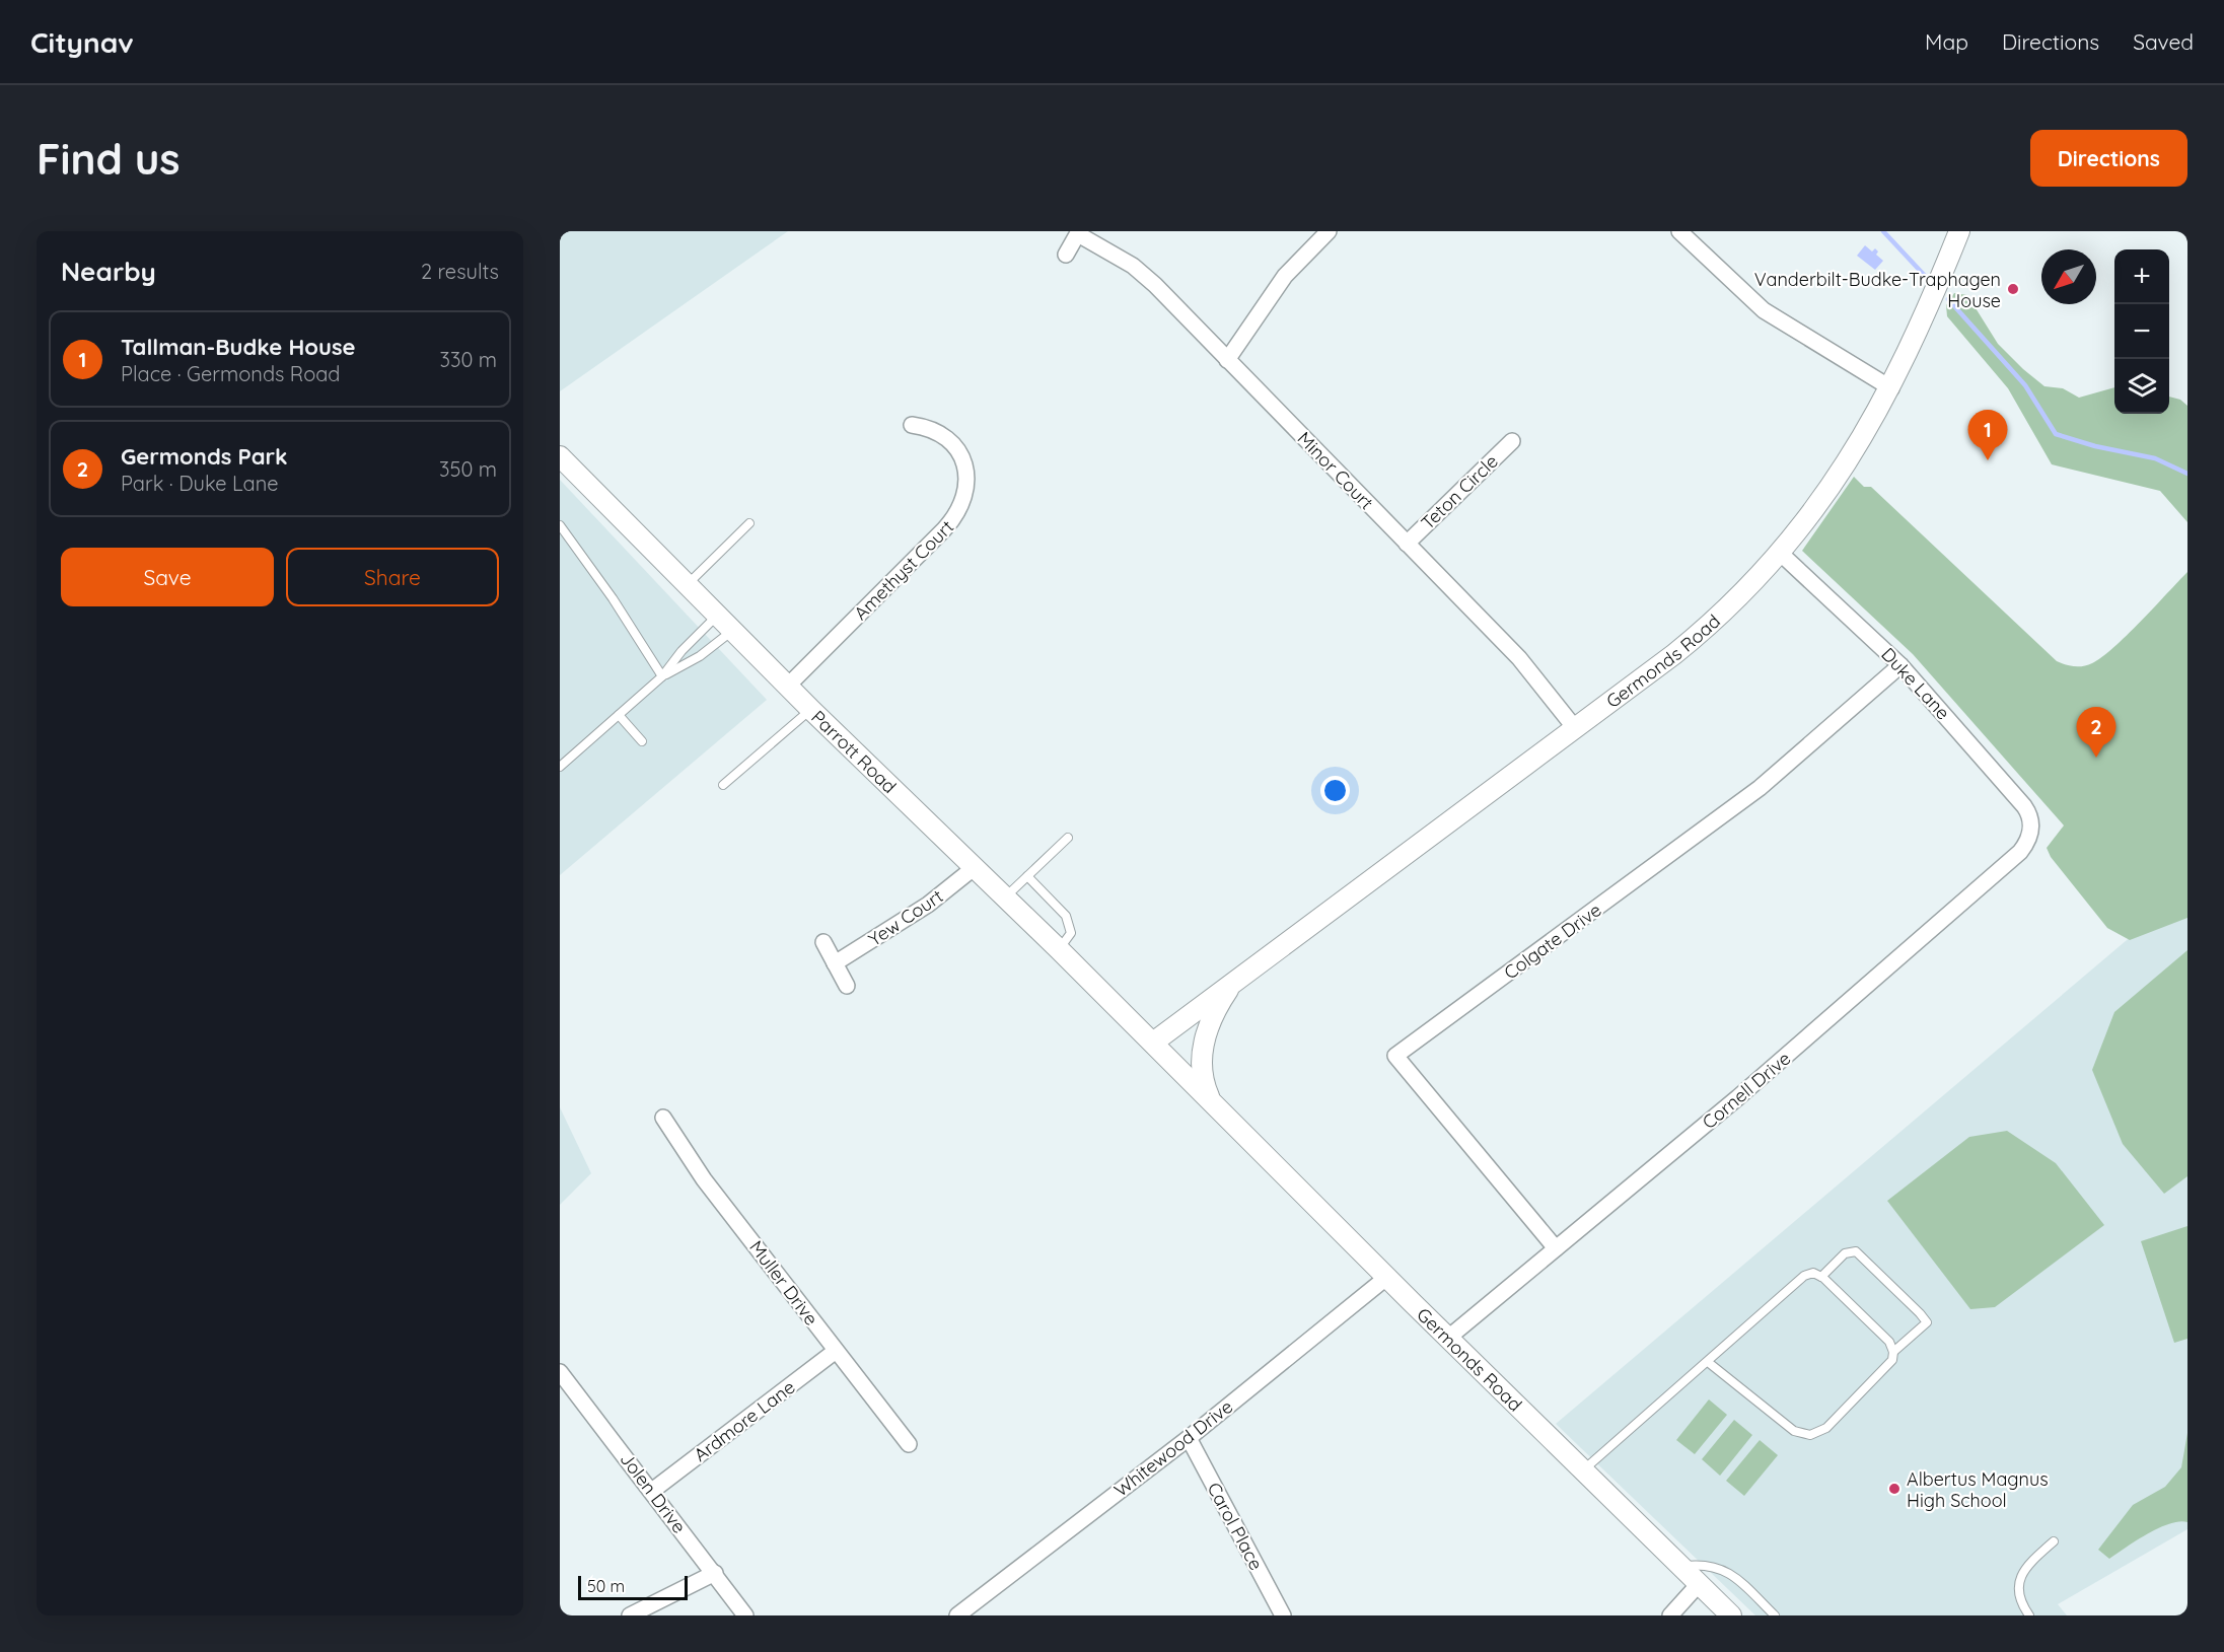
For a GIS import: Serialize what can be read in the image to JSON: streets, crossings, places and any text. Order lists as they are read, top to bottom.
{
  "streets": {
    "street": [
      "Minor Court",
      "Teton Circle",
      "Amethyst Court",
      "Germonds Road",
      "Duke Lane",
      "Parrott Road",
      "Yew Court",
      "Colgate Drive",
      "Cornell Drive",
      "Muller Drive",
      "Ardmore Lane",
      "Whitewood Drive",
      "Jolen Drive",
      "Carol Place"
    ]
  },
  "crossings": [
    ["Minor Court", "Teton Circle"],
    ["Minor Court", "Germonds Road"],
    ["Amethyst Court", "Parrott Road"],
    ["Germonds Road", "Duke Lane"],
    ["Germonds Road", "Parrott Road"],
    ["Germonds Road", "Cornell Drive"],
    ["Germonds Road", "Whitewood Drive"],
    ["Duke Lane", "Colgate Drive"],
    ["Duke Lane", "Cornell Drive"],
    ["Parrott Road", "Yew Court"],
    ["Colgate Drive", "Cornell Drive"],
    ["Muller Drive", "Ardmore Lane"],
    ["Ardmore Lane", "Jolen Drive"],
    ["Whitewood Drive", "Carol Place"]
  ],
  "places": ["Vanderbilt-Budke-Traphagen House", "Albertus Magnus High School"],
  "scale_bar": "50 m",
  "north": "bottom left",
  "page": {
    "header": "Citynav",
    "nav": ["Map", "Directions", "Saved"],
    "buttons": [
      "Directions",
      ["Save", "Share"]
    ],
    "title": "Find us",
    "heading": ["Nearby", "2 results"],
    "map_buttons": ["+", "−"],
    "list": [
      {
        "mark": "1",
        "name": "Tallman-Budke House",
        "note": "Place · Germonds Road",
        "value": "330 m"
      },
      {
        "mark": "2",
        "name": "Germonds Park",
        "note": "Park · Duke Lane",
        "value": "350 m"
      }
    ],
    "pins": ["1", "2"],
    "scale": "50 m"
  }
}
